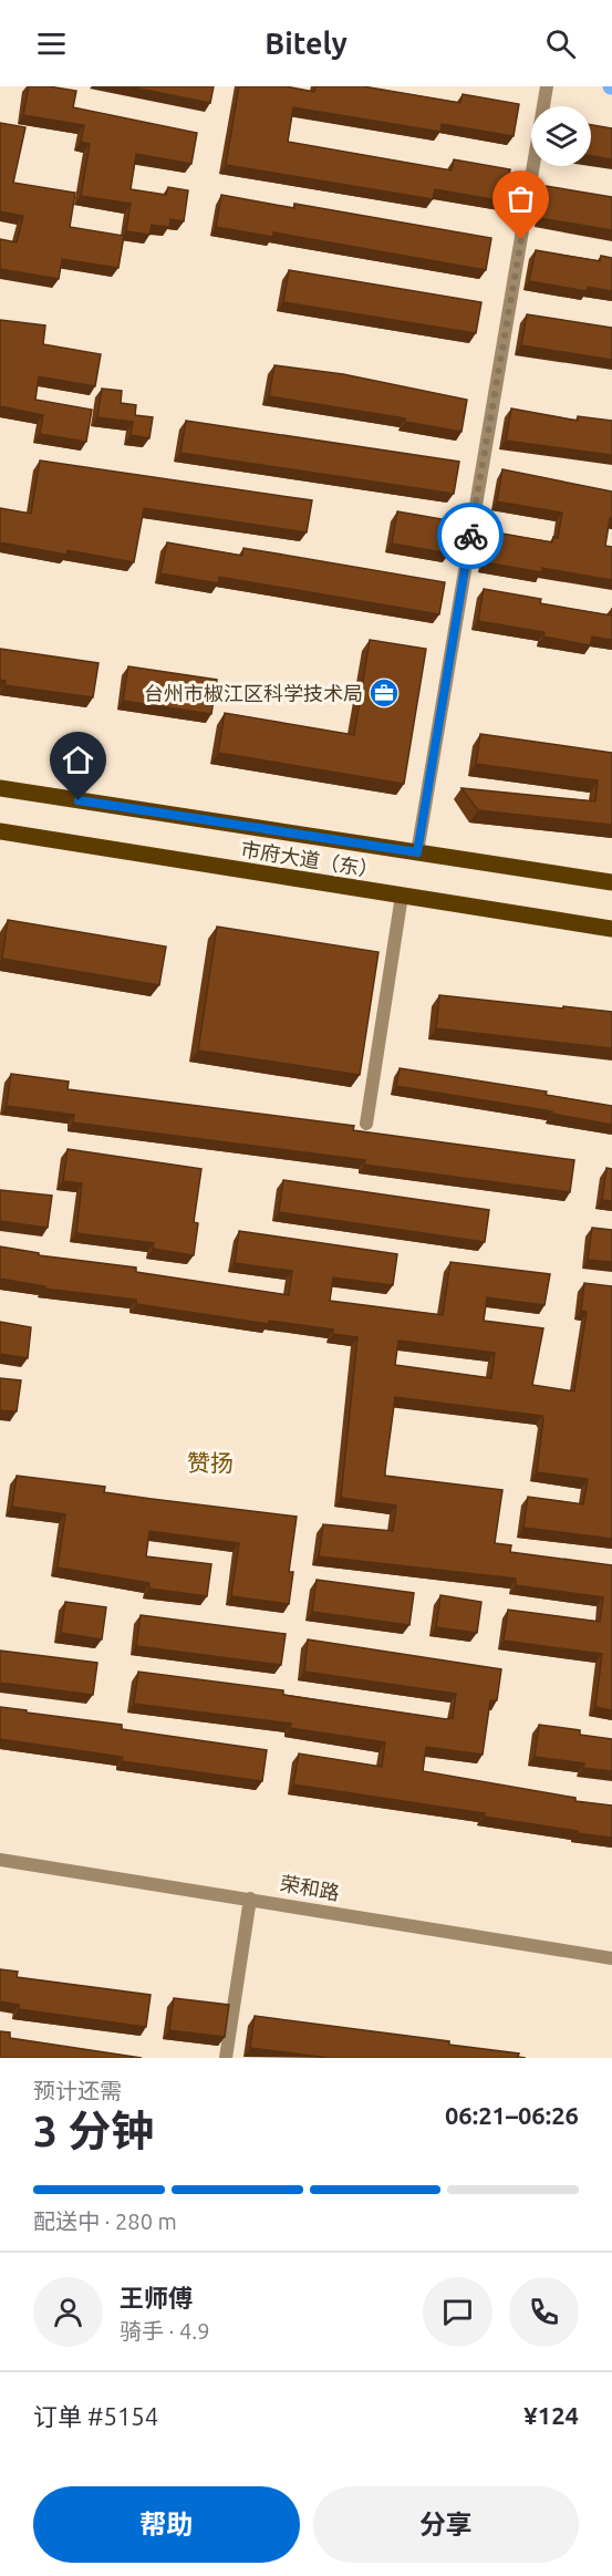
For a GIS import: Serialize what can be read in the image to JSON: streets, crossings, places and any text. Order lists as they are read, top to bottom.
{
  "streets": {
    "main road": ["市府大道（东）"],
    "street": ["荣和路"]
  },
  "districts": ["赞扬"],
  "places": {
    "office": ["台州市椒江区科学技术局"]
  },
  "page": {
    "header": "Bitely",
    "heading": ["3 分钟", "预计还需", "06:21–06:26"],
    "panel": [
      "王师傅",
      "骑手 · 4.9",
      "订单 #5154",
      "¥124"
    ],
    "bar": "配送中 · 280 m",
    "buttons": ["帮助", "分享"]
  }
}
